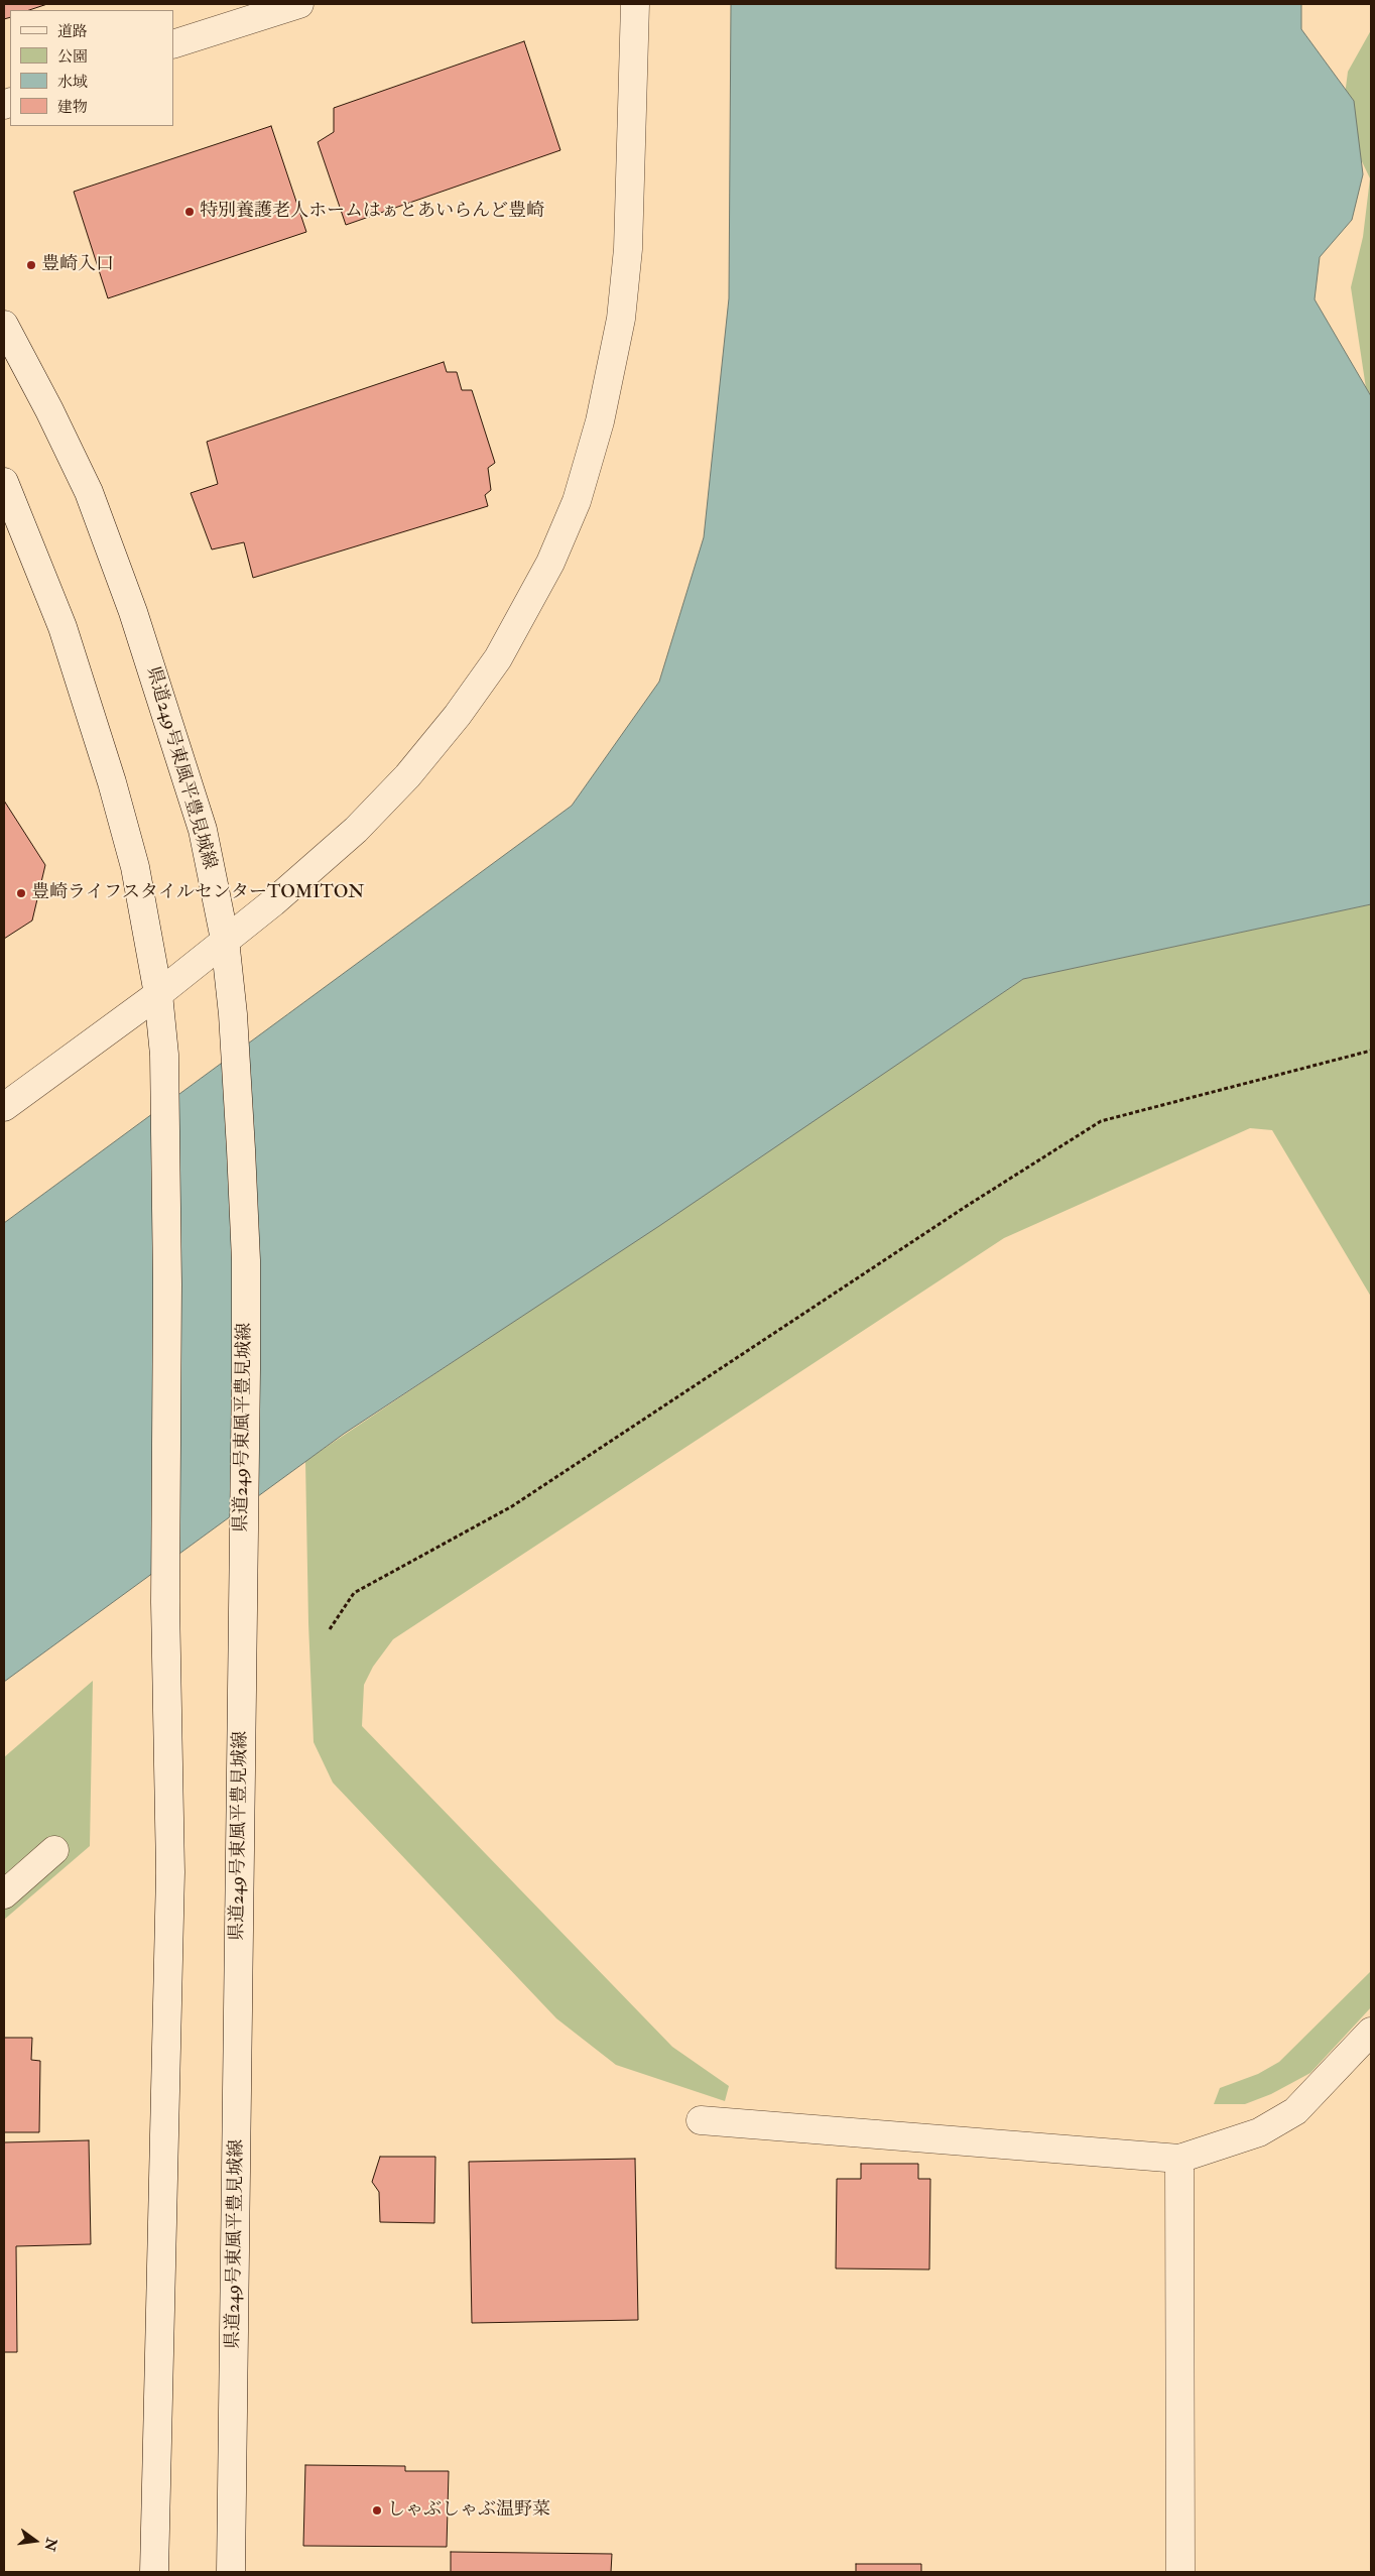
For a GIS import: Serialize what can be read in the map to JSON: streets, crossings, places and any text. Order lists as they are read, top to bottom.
{
  "streets": {
    "main road": ["県道249号東風平豊見城線"]
  },
  "places": [
    "特別養護老人ホームはぁとあいらんど豊崎",
    "豊崎入口",
    "豊崎ライフスタイルセンターTOMITON",
    "しゃぶしゃぶ温野菜"
  ],
  "legend": [
    "道路",
    "公園",
    "水域",
    "建物"
  ],
  "north": "right"
}
